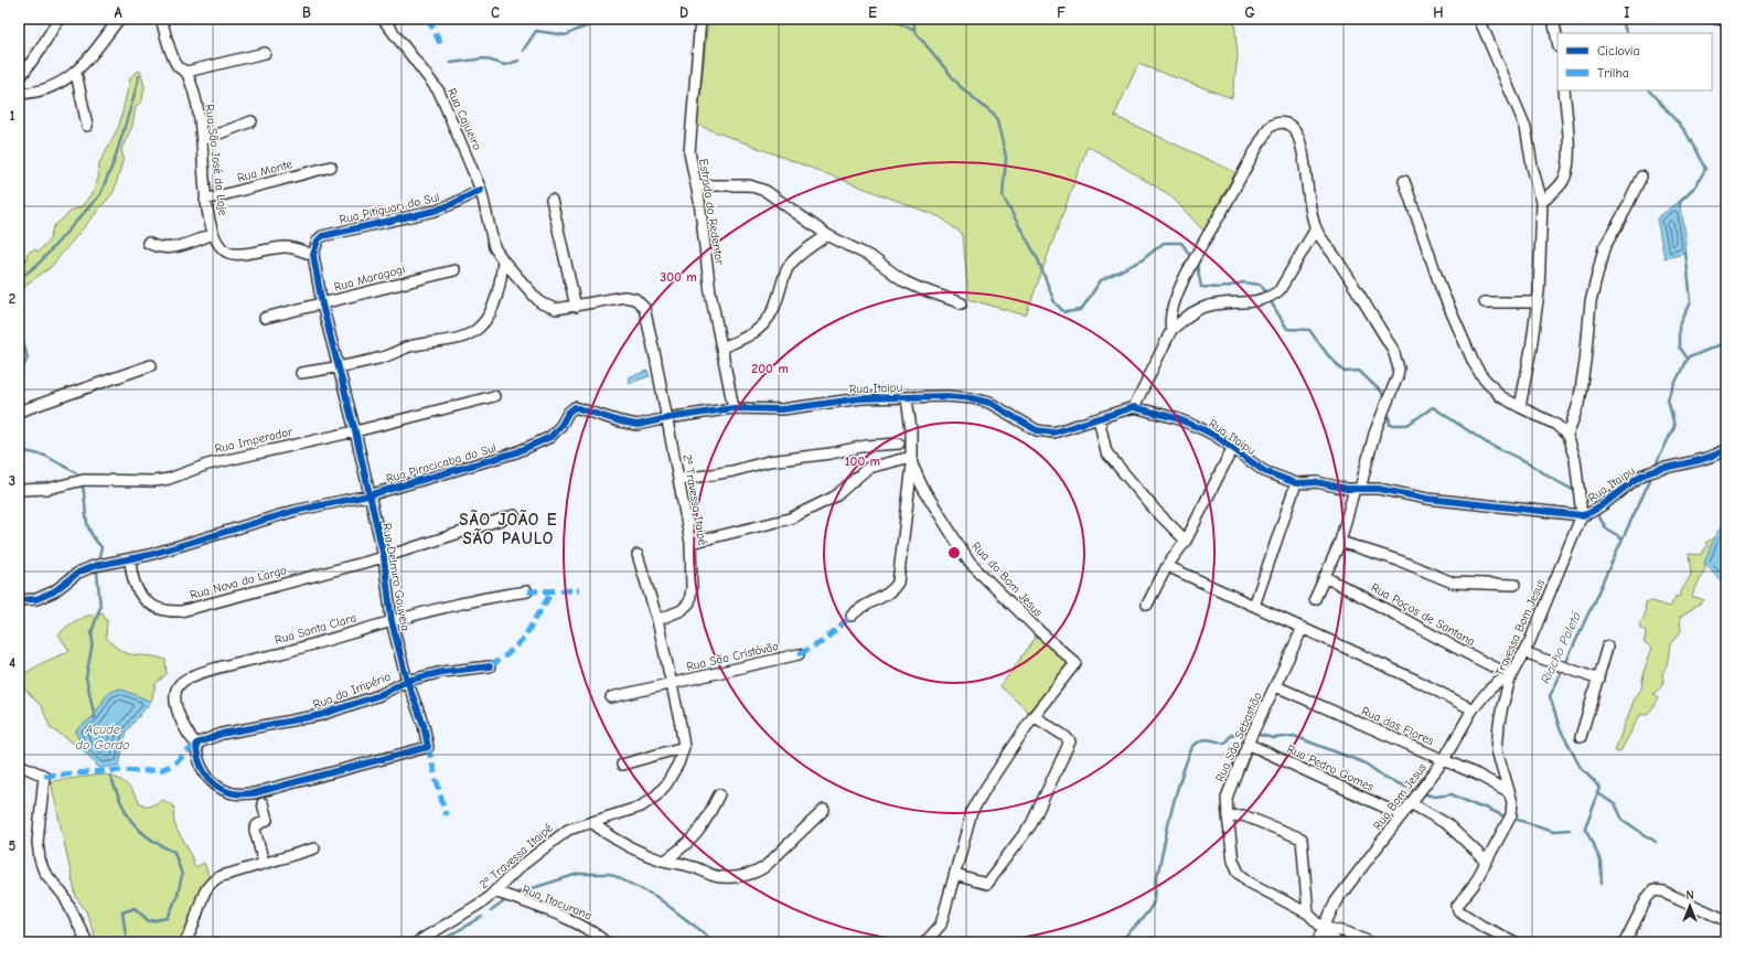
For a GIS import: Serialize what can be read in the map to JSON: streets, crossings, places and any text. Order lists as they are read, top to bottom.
{
  "streets": {
    "street": [
      "Rua Cajueiro",
      "Rua São José da Laje",
      "Rua Monte",
      "Rua Pitiguari do Sul",
      "Estrada do Redentor",
      "Rua Maragogi",
      "Rua Itaipu",
      "Rua Imperador",
      "Rua Piracicaba do Sul",
      "2ª Travessa Itaipé",
      "Rua Delmiro Gouveia",
      "Rua do Bom Jesus",
      "Rua Nova do Largo",
      "Rua Poços de Santana",
      "Travessa Bom Jesus",
      "Rua Santa Clara",
      "Rua São Cristóvão",
      "Rua do Império",
      "Rua das Flores",
      "Rua São Sebastião",
      "Rua Pedro Gomes",
      "Rua Bom Jesus",
      "Rua Itacurana"
    ]
  },
  "crossings": [
    ["Rua Cajueiro", "Rua Pitiguari do Sul"],
    ["Rua Cajueiro", "2ª Travessa Itaipé"],
    ["Rua São José da Laje", "Rua Monte"],
    ["Rua Pitiguari do Sul", "2ª Travessa Itaipé"],
    ["Rua Pitiguari do Sul", "Rua Delmiro Gouveia"],
    ["Estrada do Redentor", "Rua Itaipu"],
    ["Rua Maragogi", "Rua Delmiro Gouveia"],
    ["Rua Itaipu", "Rua Piracicaba do Sul"],
    ["Rua Itaipu", "2ª Travessa Itaipé"],
    ["Rua Itaipu", "Travessa Bom Jesus"],
    ["Rua Imperador", "Rua Delmiro Gouveia"],
    ["Rua Piracicaba do Sul", "2ª Travessa Itaipé"],
    ["Rua Piracicaba do Sul", "Rua Delmiro Gouveia"],
    ["Rua Piracicaba do Sul", "Rua Nova do Largo"],
    ["2ª Travessa Itaipé", "Rua Itacurana"],
    ["Rua Delmiro Gouveia", "Rua Nova do Largo"],
    ["Rua Delmiro Gouveia", "Rua Santa Clara"],
    ["Rua Delmiro Gouveia", "Rua do Império"],
    ["Rua Poços de Santana", "Travessa Bom Jesus"],
    ["Rua Poços de Santana", "Rua Bom Jesus"],
    ["Travessa Bom Jesus", "Rua das Flores"],
    ["Travessa Bom Jesus", "Rua Bom Jesus"],
    ["Rua Santa Clara", "Rua do Império"],
    ["Rua das Flores", "Rua São Sebastião"],
    ["Rua das Flores", "Rua Bom Jesus"],
    ["Rua São Sebastião", "Rua Pedro Gomes"],
    ["Rua São Sebastião", "Rua Bom Jesus"],
    ["Rua Pedro Gomes", "Rua Bom Jesus"]
  ],
  "districts": ["SÃO JOÃO E SÃO PAULO"],
  "water": ["Riacho Paletó", "Açude do Gordo"],
  "legend": ["Ciclovia", "Trilha"],
  "north": "top",
  "grid": {
    "columns": [
      "A",
      "B",
      "C",
      "D",
      "E",
      "F",
      "G",
      "H",
      "I"
    ],
    "rows": [
      "1",
      "2",
      "3",
      "4",
      "5"
    ]
  },
  "rings": ["300 m", "200 m", "100 m"]
}
